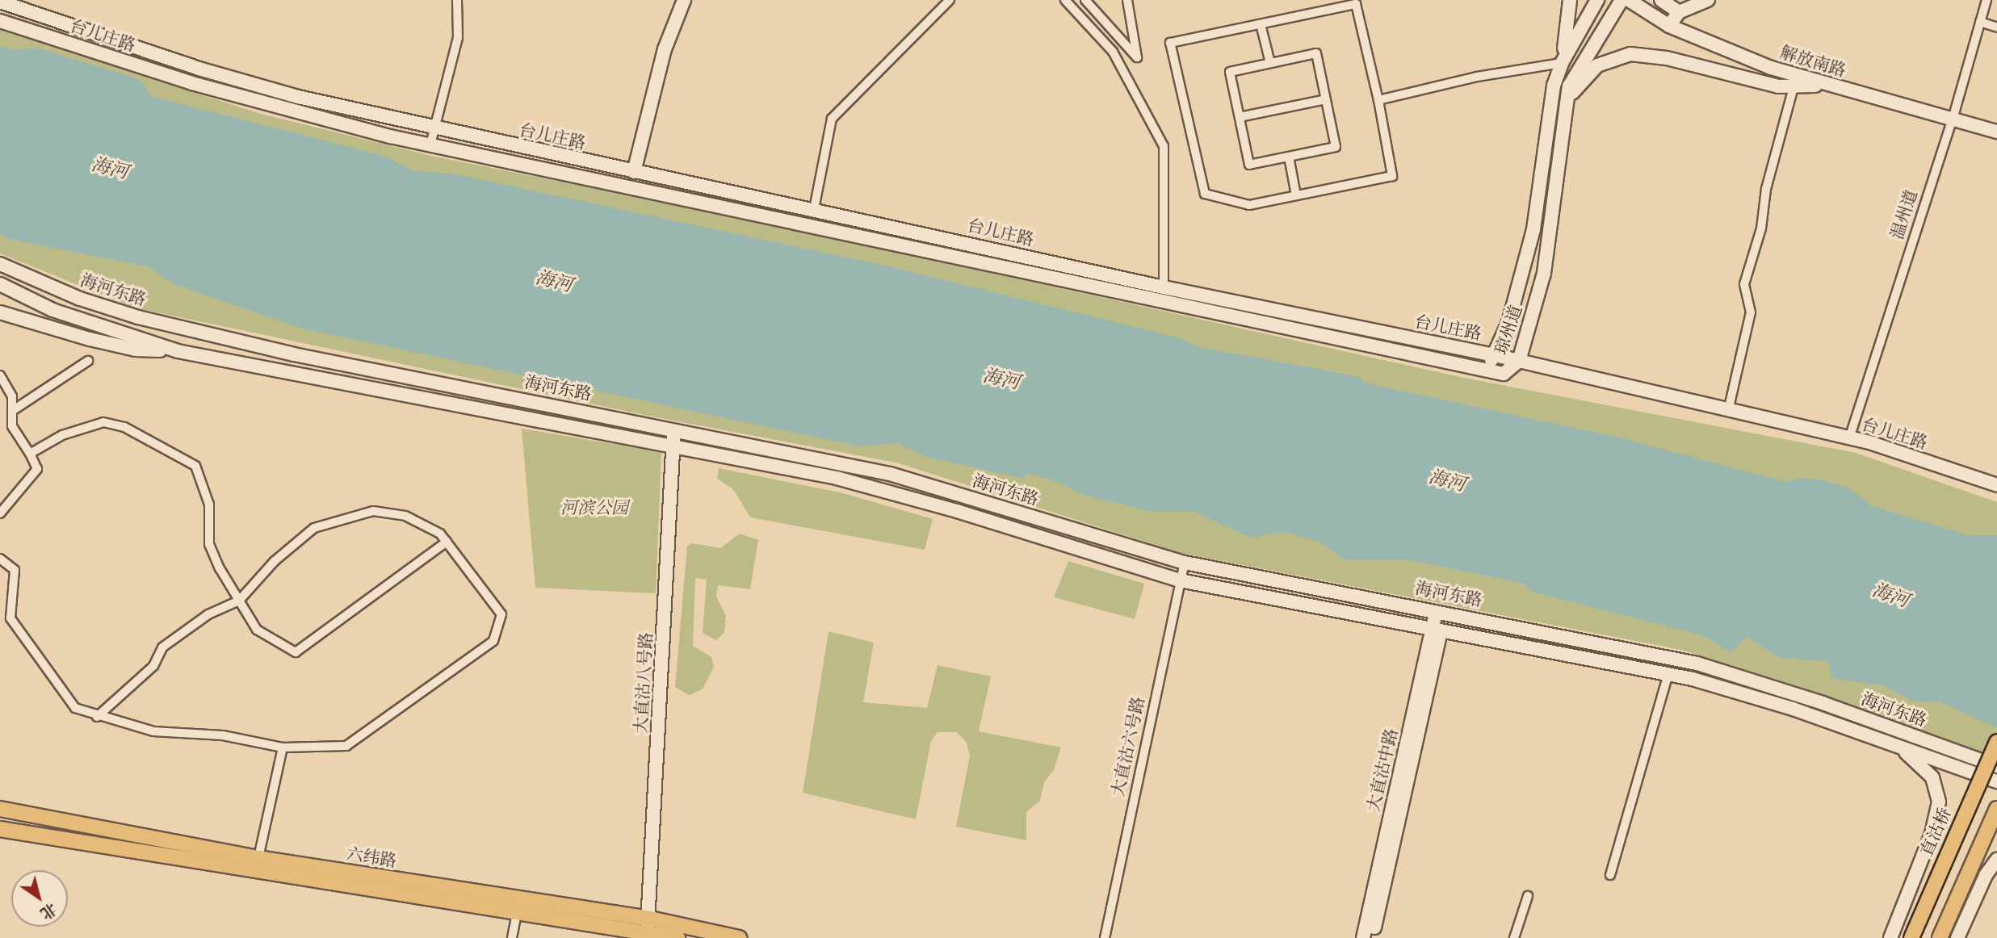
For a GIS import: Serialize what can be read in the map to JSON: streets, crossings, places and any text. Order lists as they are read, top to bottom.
{
  "streets": {
    "main road": ["直沽桥", "六纬路"],
    "street": [
      "台儿庄路",
      "解放南路",
      "温州道",
      "海河东路",
      "琼州道",
      "大直沽八号路",
      "大直沽六号路",
      "大直沽中路"
    ]
  },
  "crossings": [
    ["台儿庄路", "温州道"],
    ["台儿庄路", "琼州道"],
    ["解放南路", "温州道"],
    ["海河东路", "大直沽八号路"],
    ["海河东路", "大直沽六号路"],
    ["海河东路", "大直沽中路"],
    ["大直沽八号路", "六纬路"]
  ],
  "water": ["海河"],
  "parks": ["河滨公园"],
  "north": "bottom right"
}
